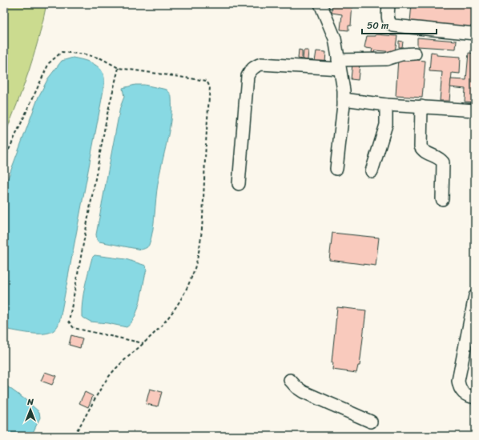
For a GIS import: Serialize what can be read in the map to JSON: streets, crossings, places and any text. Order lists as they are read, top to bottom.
{
  "scale_bar": "50 m",
  "north": "top"
}
